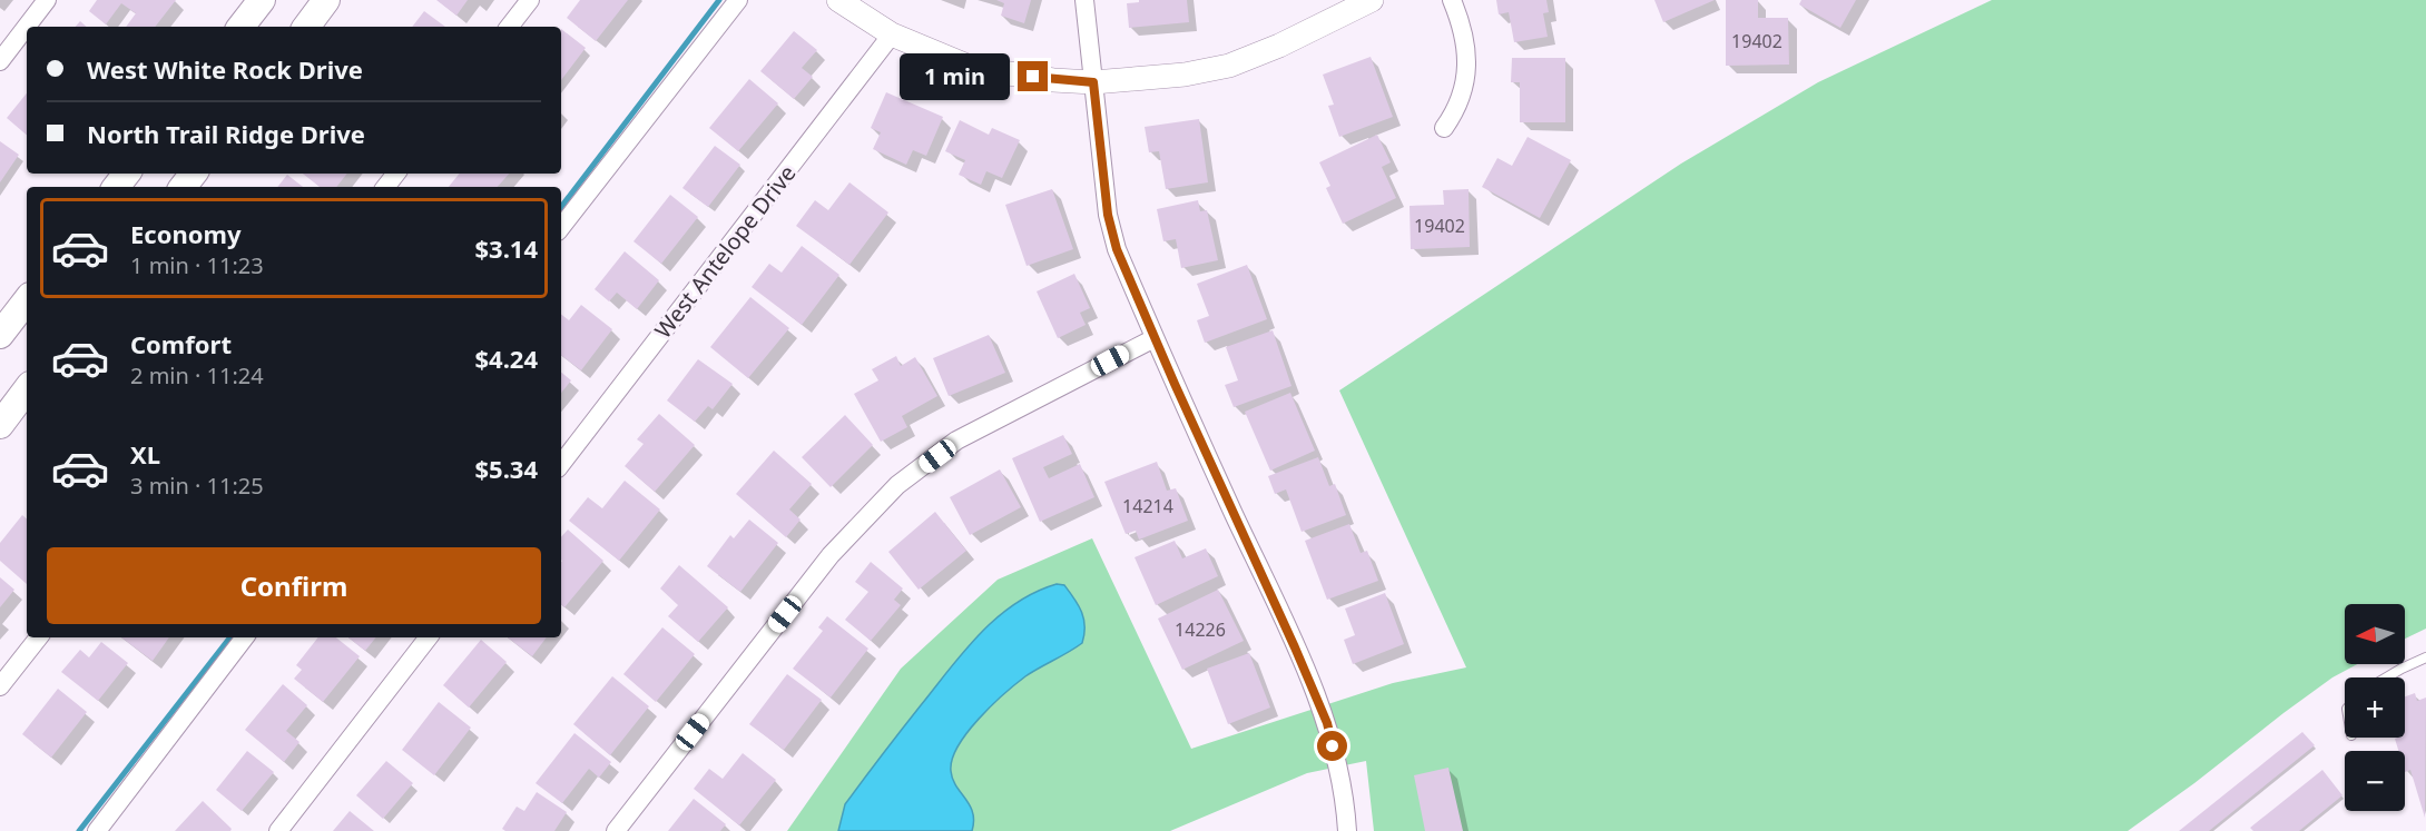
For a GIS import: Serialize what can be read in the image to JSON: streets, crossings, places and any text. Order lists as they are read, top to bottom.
{
  "streets": {
    "street": ["West Antelope Drive"]
  },
  "house_numbers": [
    "19402",
    "19402",
    "14214",
    "14226"
  ],
  "north": "left",
  "page": {
    "banner": ["West White Rock Drive", "North Trail Ridge Drive"],
    "bubble": "1 min",
    "list": [
      {
        "name": "Economy",
        "note": "1 min · 11:23",
        "value": "$3.14"
      },
      {
        "name": "Comfort",
        "note": "2 min · 11:24",
        "value": "$4.24"
      },
      {
        "name": "XL",
        "note": "3 min · 11:25",
        "value": "$5.34"
      }
    ],
    "buttons": "Confirm",
    "map_buttons": ["+", "−"]
  }
}
